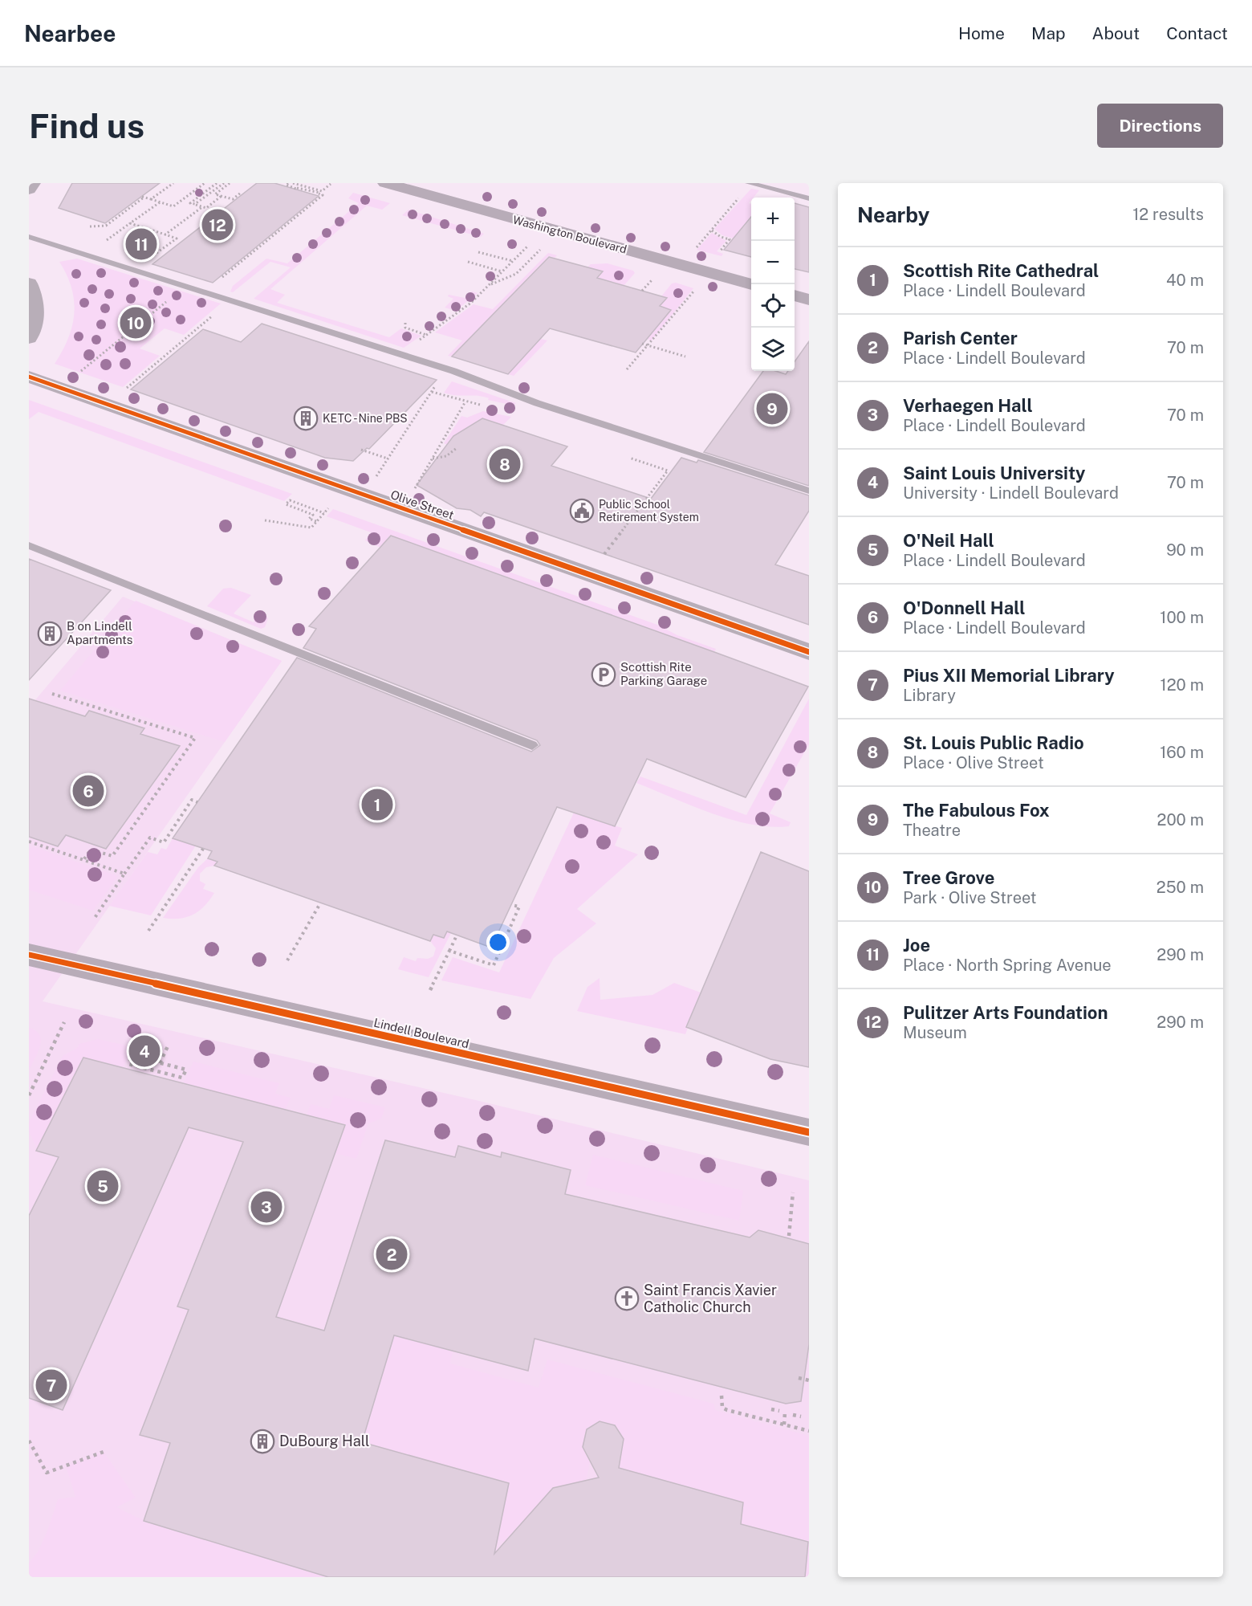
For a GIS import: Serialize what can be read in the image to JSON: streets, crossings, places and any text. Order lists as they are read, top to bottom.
{
  "streets": {
    "main road": ["Washington Boulevard", "Lindell Boulevard"],
    "street": ["Olive Street"]
  },
  "places": {
    "building": ["KETC - Nine PBS", "B on Lindell Apartments", "DuBourg Hall"],
    "public building": ["Public School Retirement System"],
    "parking": ["Scottish Rite Parking Garage"],
    "church": ["Saint Francis Xavier Catholic Church"]
  },
  "page": {
    "header": "Nearbee",
    "nav": [
      "Home",
      "Map",
      "About",
      "Contact"
    ],
    "buttons": "Directions",
    "title": "Find us",
    "heading": ["Nearby", "12 results"],
    "map_buttons": ["+", "−"],
    "pins": [
      "12",
      "11",
      "10",
      "9",
      "8",
      "6",
      "1",
      "4",
      "5",
      "3",
      "2",
      "7"
    ],
    "list": [
      {
        "mark": "1",
        "name": "Scottish Rite Cathedral",
        "note": "Place · Lindell Boulevard",
        "value": "40 m"
      },
      {
        "mark": "2",
        "name": "Parish Center",
        "note": "Place · Lindell Boulevard",
        "value": "70 m"
      },
      {
        "mark": "3",
        "name": "Verhaegen Hall",
        "note": "Place · Lindell Boulevard",
        "value": "70 m"
      },
      {
        "mark": "4",
        "name": "Saint Louis University",
        "note": "University · Lindell Boulevard",
        "value": "70 m"
      },
      {
        "mark": "5",
        "name": "O'Neil Hall",
        "note": "Place · Lindell Boulevard",
        "value": "90 m"
      },
      {
        "mark": "6",
        "name": "O'Donnell Hall",
        "note": "Place · Lindell Boulevard",
        "value": "100 m"
      },
      {
        "mark": "7",
        "name": "Pius XII Memorial Library",
        "note": "Library",
        "value": "120 m"
      },
      {
        "mark": "8",
        "name": "St. Louis Public Radio",
        "note": "Place · Olive Street",
        "value": "160 m"
      },
      {
        "mark": "9",
        "name": "The Fabulous Fox",
        "note": "Theatre",
        "value": "200 m"
      },
      {
        "mark": "10",
        "name": "Tree Grove",
        "note": "Park · Olive Street",
        "value": "250 m"
      },
      {
        "mark": "11",
        "name": "Joe",
        "note": "Place · North Spring Avenue",
        "value": "290 m"
      },
      {
        "mark": "12",
        "name": "Pulitzer Arts Foundation",
        "note": "Museum",
        "value": "290 m"
      }
    ]
  }
}
